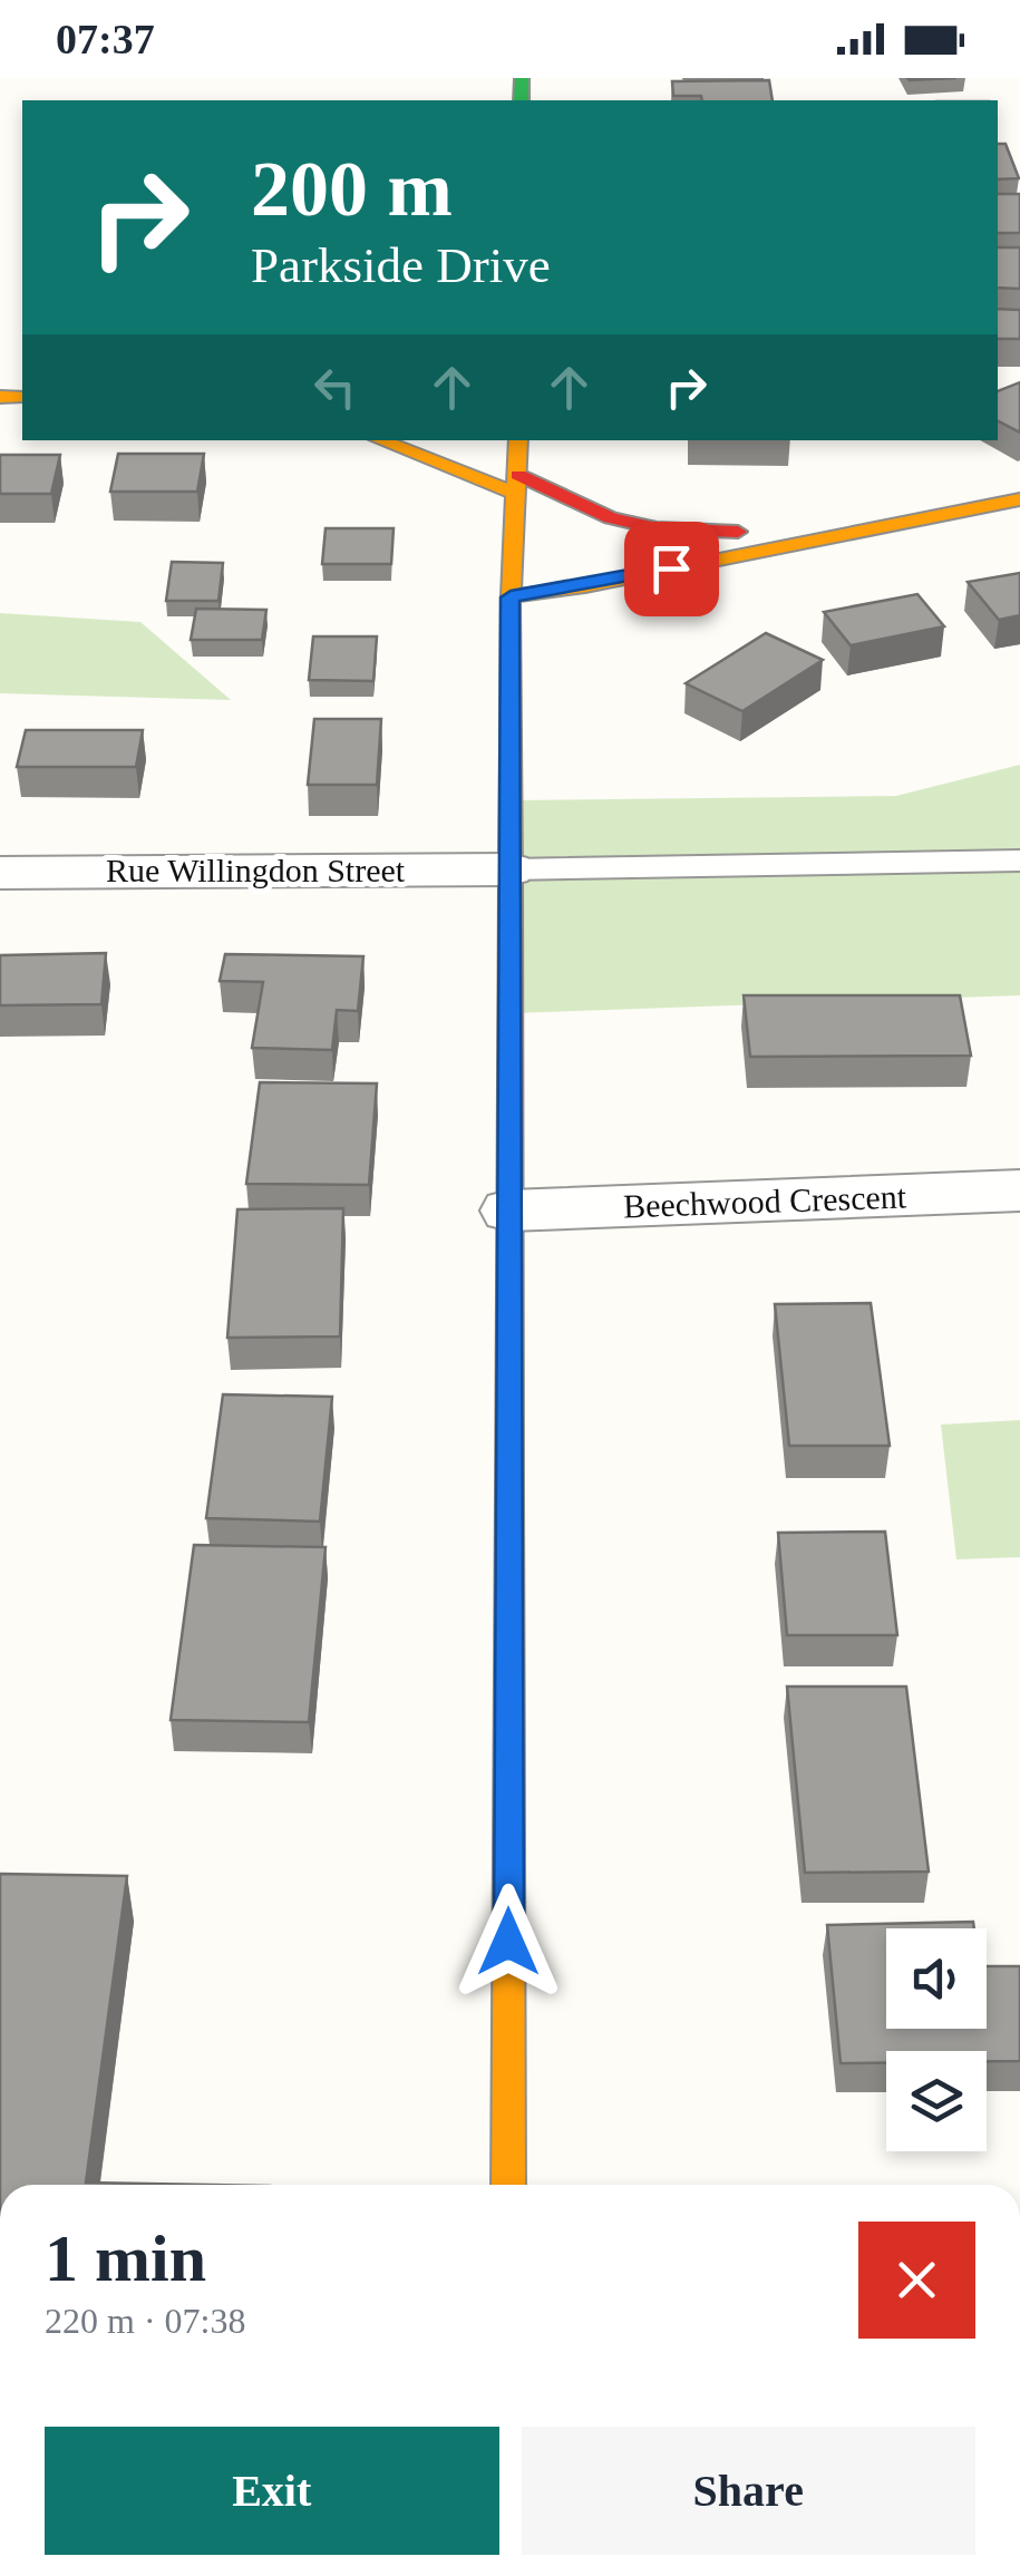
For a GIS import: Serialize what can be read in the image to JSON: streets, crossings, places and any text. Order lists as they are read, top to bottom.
{
  "streets": {
    "street": ["Rue Willingdon Street", "Beechwood Crescent"]
  },
  "page": {
    "status": "07:37",
    "turn": ["200 m", "Parkside Drive"],
    "heading": ["1 min", "220 m · 07:38"],
    "buttons": ["Exit", "Share"]
  }
}
